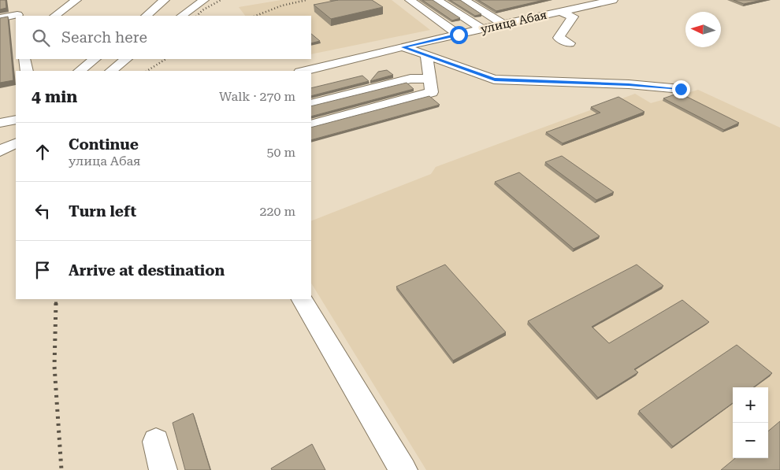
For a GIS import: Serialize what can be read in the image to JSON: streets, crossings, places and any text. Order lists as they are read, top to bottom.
{
  "streets": {
    "street": ["улица Абая"]
  },
  "north": "left",
  "page": {
    "search": "Search here",
    "heading": ["4 min", "Walk · 270 m"],
    "list": [
      ["Continue", "улица Абая", "50 m"],
      ["Turn left", "220 m"],
      "Arrive at destination"
    ],
    "map_buttons": ["+", "−"]
  }
}
